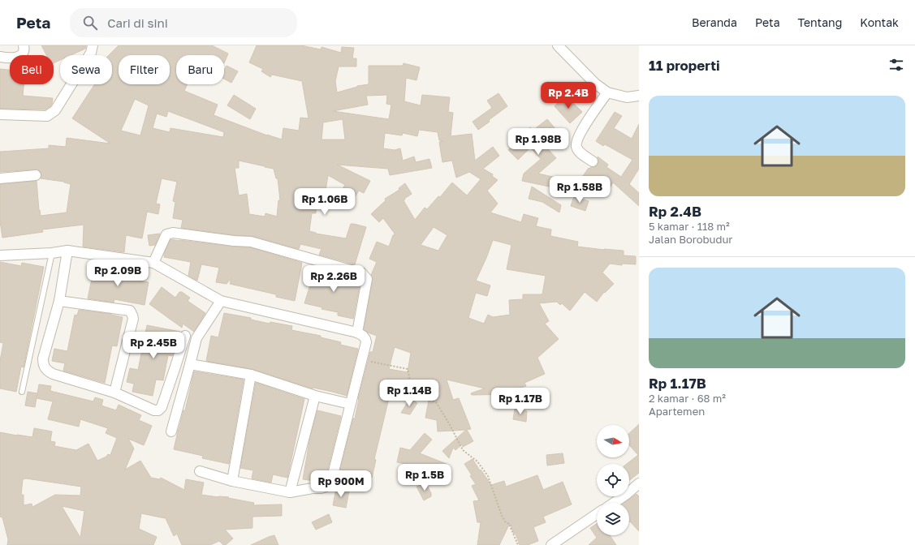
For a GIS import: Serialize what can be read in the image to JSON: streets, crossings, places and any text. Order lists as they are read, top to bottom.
{
  "north": "right",
  "page": {
    "header": "Peta",
    "search": "Cari di sini",
    "nav": [
      "Beranda",
      "Peta",
      "Tentang",
      "Kontak"
    ],
    "heading": "11 properti",
    "chip": [
      "Beli",
      "Sewa",
      "Filter",
      "Baru"
    ],
    "price": [
      "Rp 2.4B",
      "Rp 1.98B",
      "Rp 1.58B",
      "Rp 1.06B",
      "Rp 2.09B",
      "Rp 2.26B",
      "Rp 2.45B",
      "Rp 1.14B",
      "Rp 1.17B",
      "Rp 1.5B",
      "Rp 900M"
    ],
    "list": [
      {
        "name": "Rp 2.4B",
        "note": "5 kamar · 118 m² · Jalan Borobudur"
      },
      {
        "name": "Rp 1.17B",
        "note": "2 kamar · 68 m² · Apartemen"
      }
    ]
  }
}
